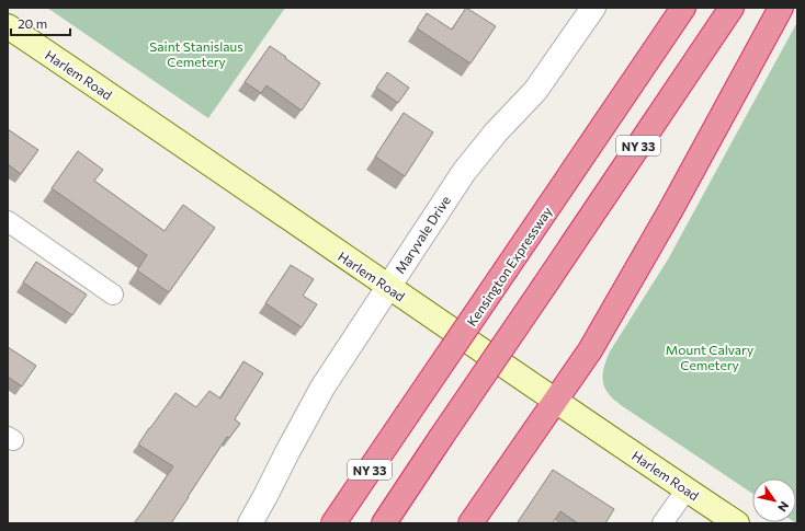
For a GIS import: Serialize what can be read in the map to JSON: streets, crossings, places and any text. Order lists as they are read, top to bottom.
{
  "streets": {
    "highway": ["NY 33", "Kensington Expressway"],
    "main road": ["Harlem Road"],
    "street": ["Maryvale Drive"]
  },
  "crossings": [
    ["Harlem Road", "Maryvale Drive"]
  ],
  "parks": ["Saint Stanislaus Cemetery", "Mount Calvary Cemetery"],
  "scale_bar": "20 m",
  "north": "bottom right"
}
